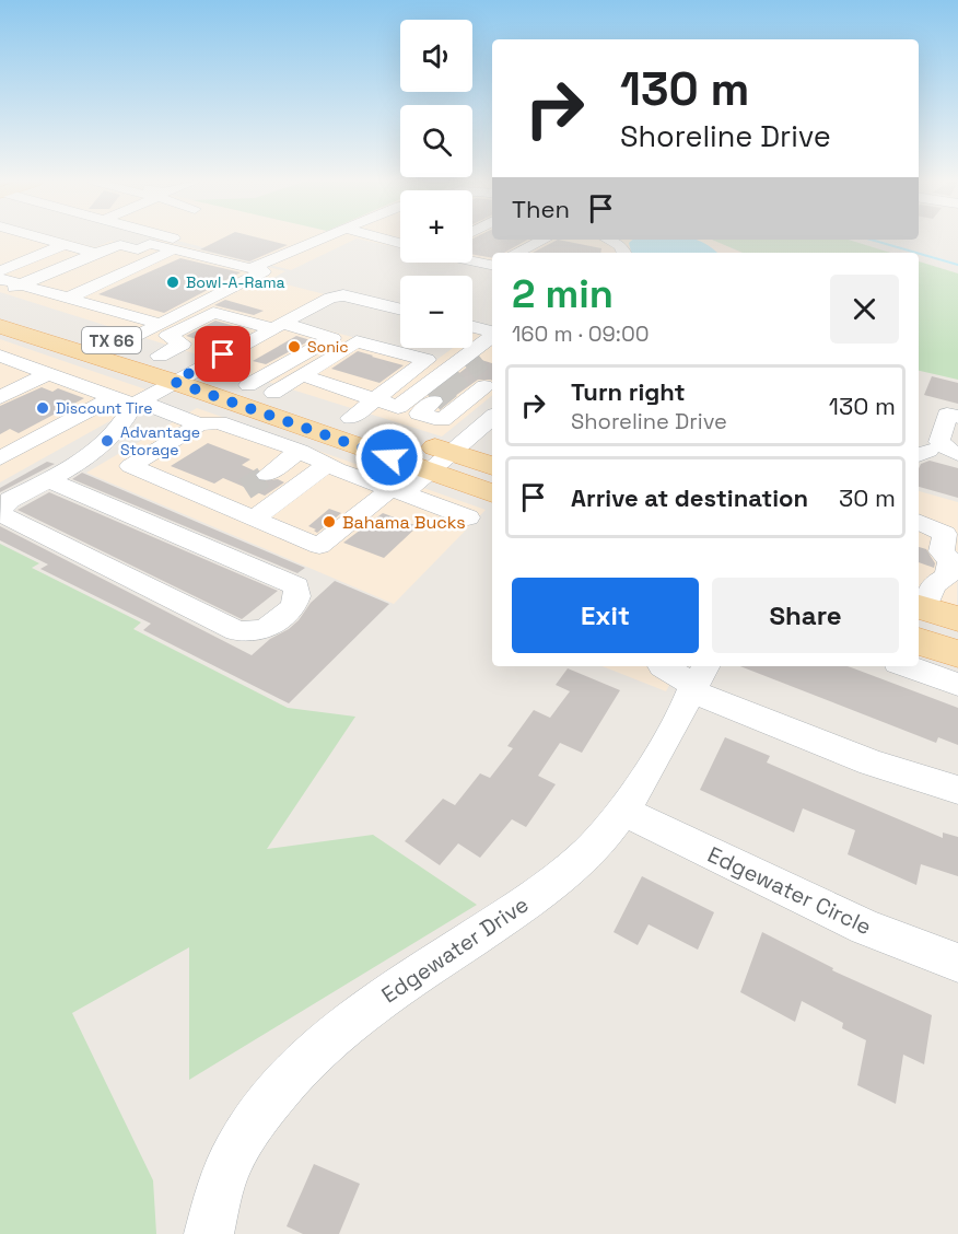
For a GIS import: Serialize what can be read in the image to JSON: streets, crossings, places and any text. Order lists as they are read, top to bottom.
{
  "streets": {
    "main road": ["TX 66"],
    "street": ["Edgewater Circle", "Edgewater Drive"]
  },
  "crossings": [
    ["Edgewater Circle", "Edgewater Drive"]
  ],
  "places": [
    "Bowl-A-Rama",
    "Sonic",
    "Discount Tire",
    "Advantage Storage",
    "Bahama Bucks"
  ],
  "page": {
    "map_buttons": ["+", "−"],
    "turn": ["130 m", "Shoreline Drive"],
    "then": "Then",
    "heading": ["2 min", "160 m · 09:00"],
    "list": [
      {
        "name": "Turn right",
        "note": "Shoreline Drive",
        "value": "130 m"
      },
      {
        "name": "Arrive at destination",
        "value": "30 m"
      }
    ],
    "buttons": ["Exit", "Share"]
  }
}
